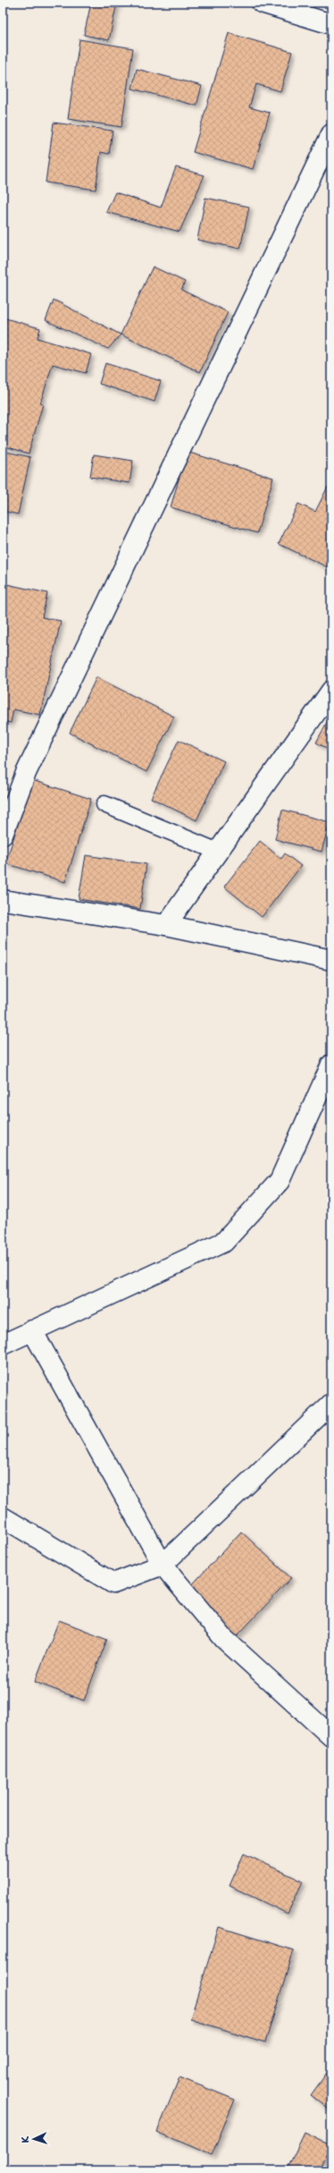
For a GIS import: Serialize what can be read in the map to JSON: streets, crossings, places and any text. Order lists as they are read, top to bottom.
{
  "north": "left"
}
